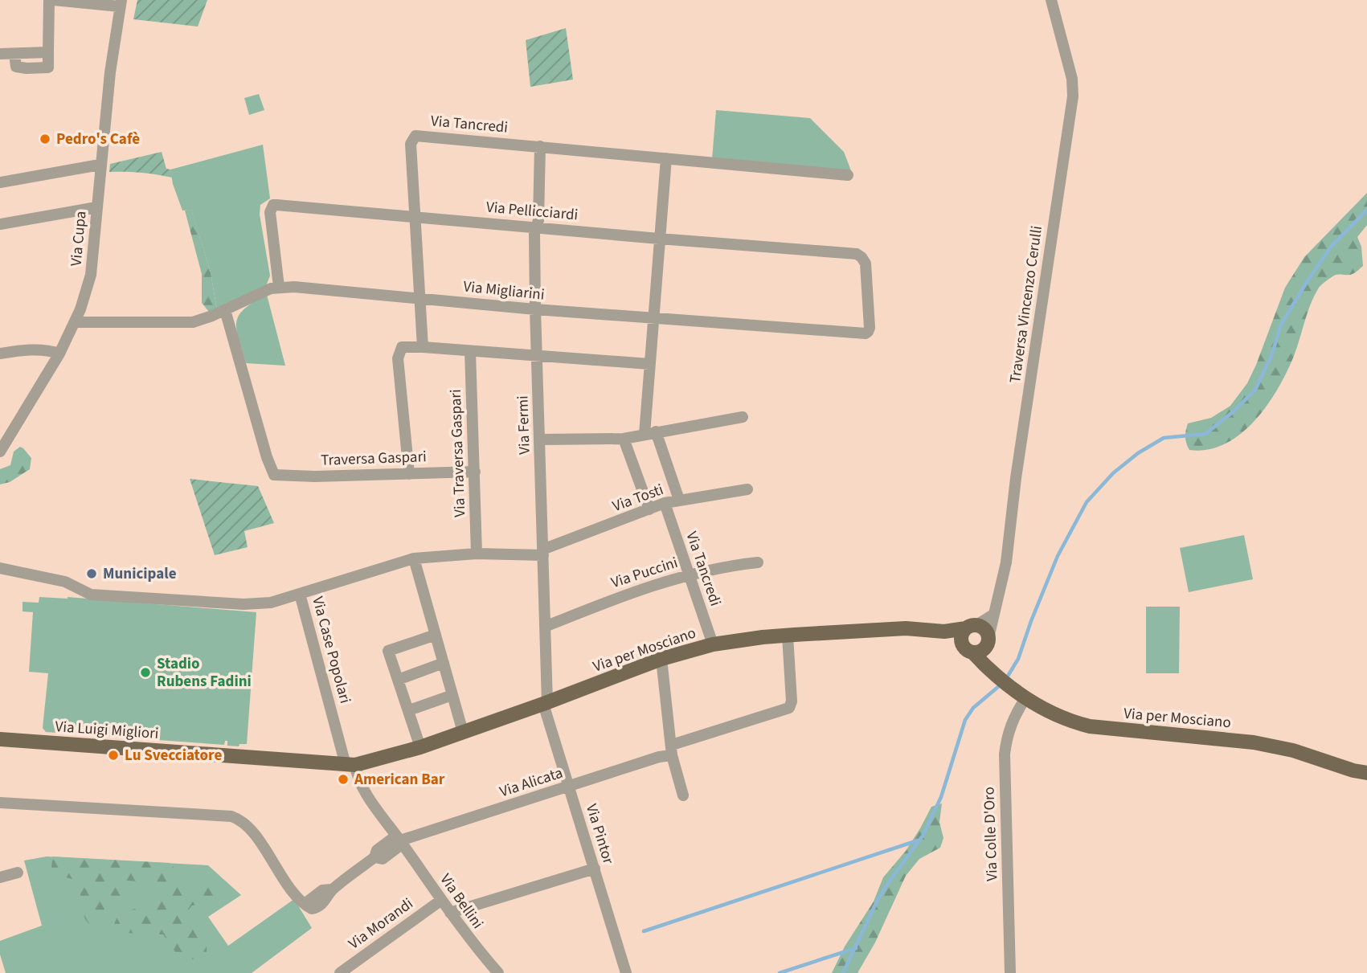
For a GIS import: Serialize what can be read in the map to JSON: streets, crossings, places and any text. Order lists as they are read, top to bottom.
{
  "streets": {
    "main road": ["Via per Mosciano", "Via Luigi Migliori"],
    "street": [
      "Via Tancredi",
      "Via Pellicciardi",
      "Via Cupa",
      "Via Migliarini",
      "Traversa Vincenzo Cerulli",
      "Via Fermi",
      "Via Traversa Gaspari",
      "Traversa Gaspari",
      "Via Tosti",
      "Via Puccini",
      "Via Case Popolari",
      "Via Alicata",
      "Via Pintor",
      "Via Colle D'Oro",
      "Via Bellini",
      "Via Morandi"
    ]
  },
  "crossings": [
    ["Via Tancredi", "Via Pellicciardi"],
    ["Via Tancredi", "Via Migliarini"],
    ["Via Tancredi", "Via Fermi"],
    ["Via Tancredi", "Via Tosti"],
    ["Via Tancredi", "Via Puccini"],
    ["Via Tancredi", "Via per Mosciano"],
    ["Via Pellicciardi", "Via Migliarini"],
    ["Via Pellicciardi", "Via Fermi"],
    ["Via Cupa", "Via Migliarini"],
    ["Via Migliarini", "Via Fermi"],
    ["Via Migliarini", "Traversa Gaspari"],
    ["Traversa Vincenzo Cerulli", "Via per Mosciano"],
    ["Via Fermi", "Via Tosti"],
    ["Via Fermi", "Via Puccini"],
    ["Via Fermi", "Via per Mosciano"],
    ["Via Fermi", "Via Pintor"],
    ["Via Traversa Gaspari", "Traversa Gaspari"],
    ["Via Case Popolari", "Via per Mosciano"],
    ["Via Case Popolari", "Via Luigi Migliori"],
    ["Via Case Popolari", "Via Bellini"],
    ["Via per Mosciano", "Via Luigi Migliori"],
    ["Via per Mosciano", "Via Alicata"],
    ["Via per Mosciano", "Via Pintor"],
    ["Via per Mosciano", "Via Colle D'Oro"],
    ["Via per Mosciano", "Via Bellini"],
    ["Via Luigi Migliori", "Via Bellini"],
    ["Via Alicata", "Via Pintor"],
    ["Via Alicata", "Via Bellini"],
    ["Via Bellini", "Via Morandi"]
  ],
  "places": [
    "Pedro's Cafè",
    "Municipale",
    "Stadio Rubens Fadini",
    "Lu Svecciatore",
    "American Bar"
  ]
}
